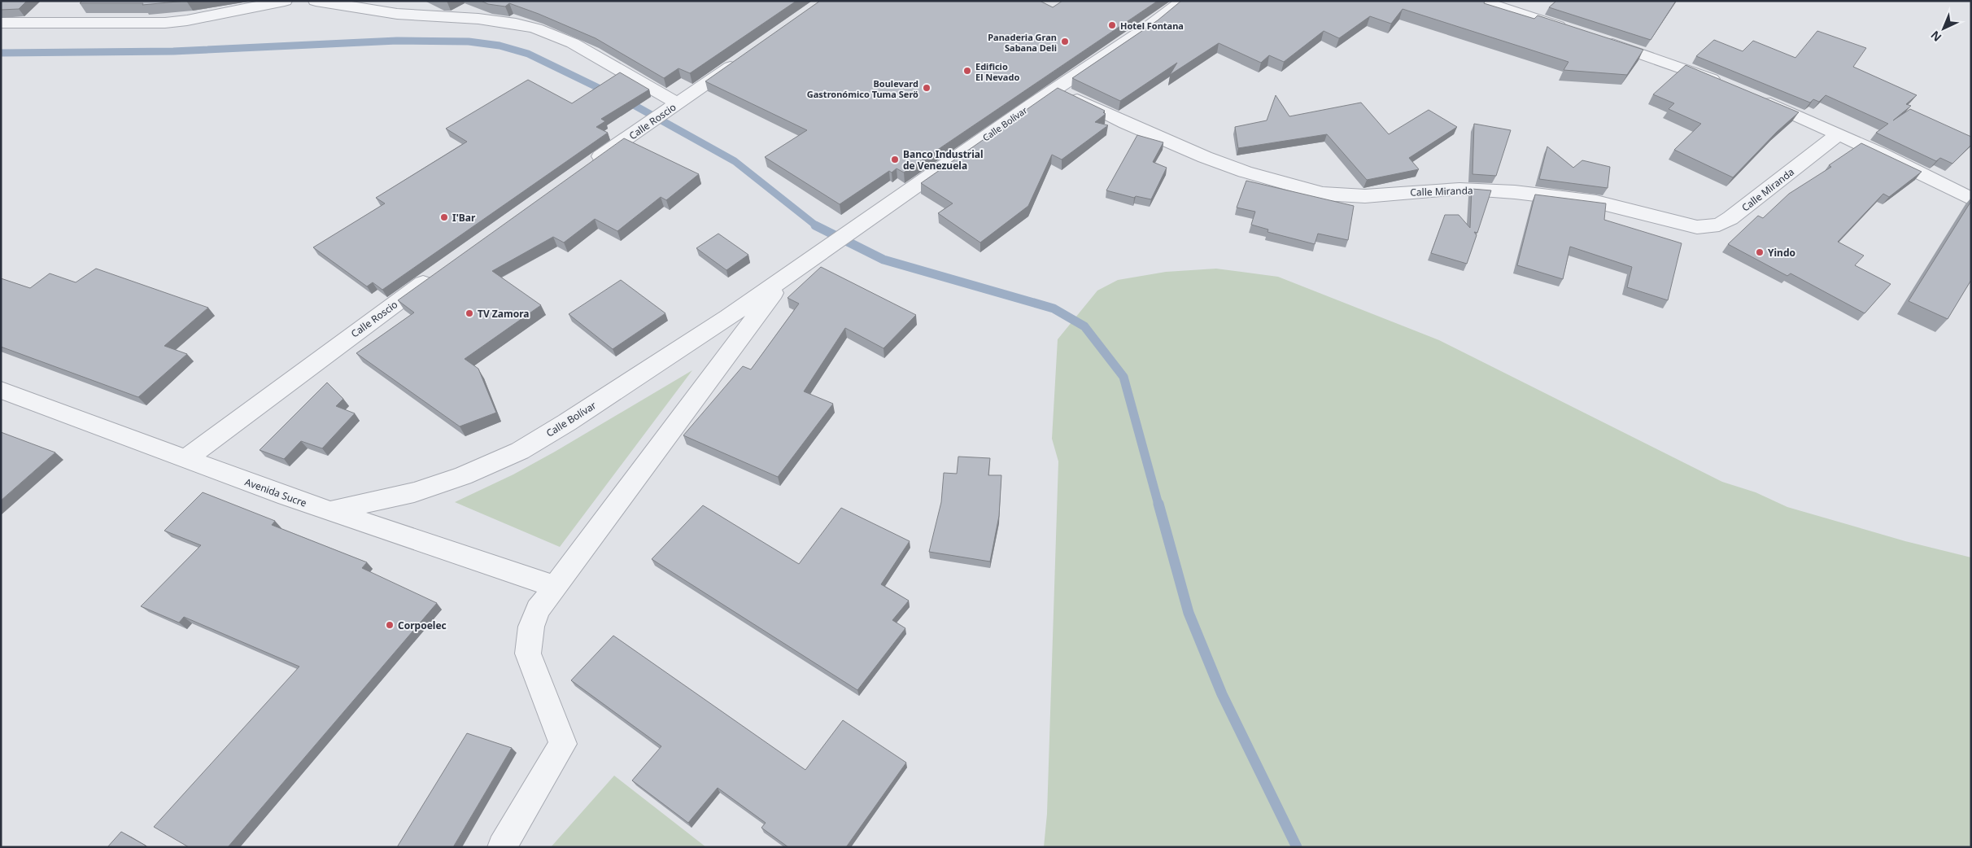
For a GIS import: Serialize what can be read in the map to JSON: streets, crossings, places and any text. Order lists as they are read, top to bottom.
{
  "streets": {
    "street": [
      "Calle Roscio",
      "Calle Bolívar",
      "Calle Miranda",
      "Avenida Sucre"
    ]
  },
  "crossings": [
    ["Calle Roscio", "Avenida Sucre"],
    ["Calle Bolívar", "Calle Miranda"],
    ["Calle Bolívar", "Avenida Sucre"]
  ],
  "places": [
    "Hotel Fontana",
    "Panaderia Gran Sabana Deli",
    "Edificio El Nevado",
    "Boulevard Gastronómico Tuma Serö",
    "Banco Industrial de Venezuela",
    "I'Bar",
    "Yindo",
    "TV Zamora",
    "Corpoelec"
  ],
  "north": "bottom left"
}
